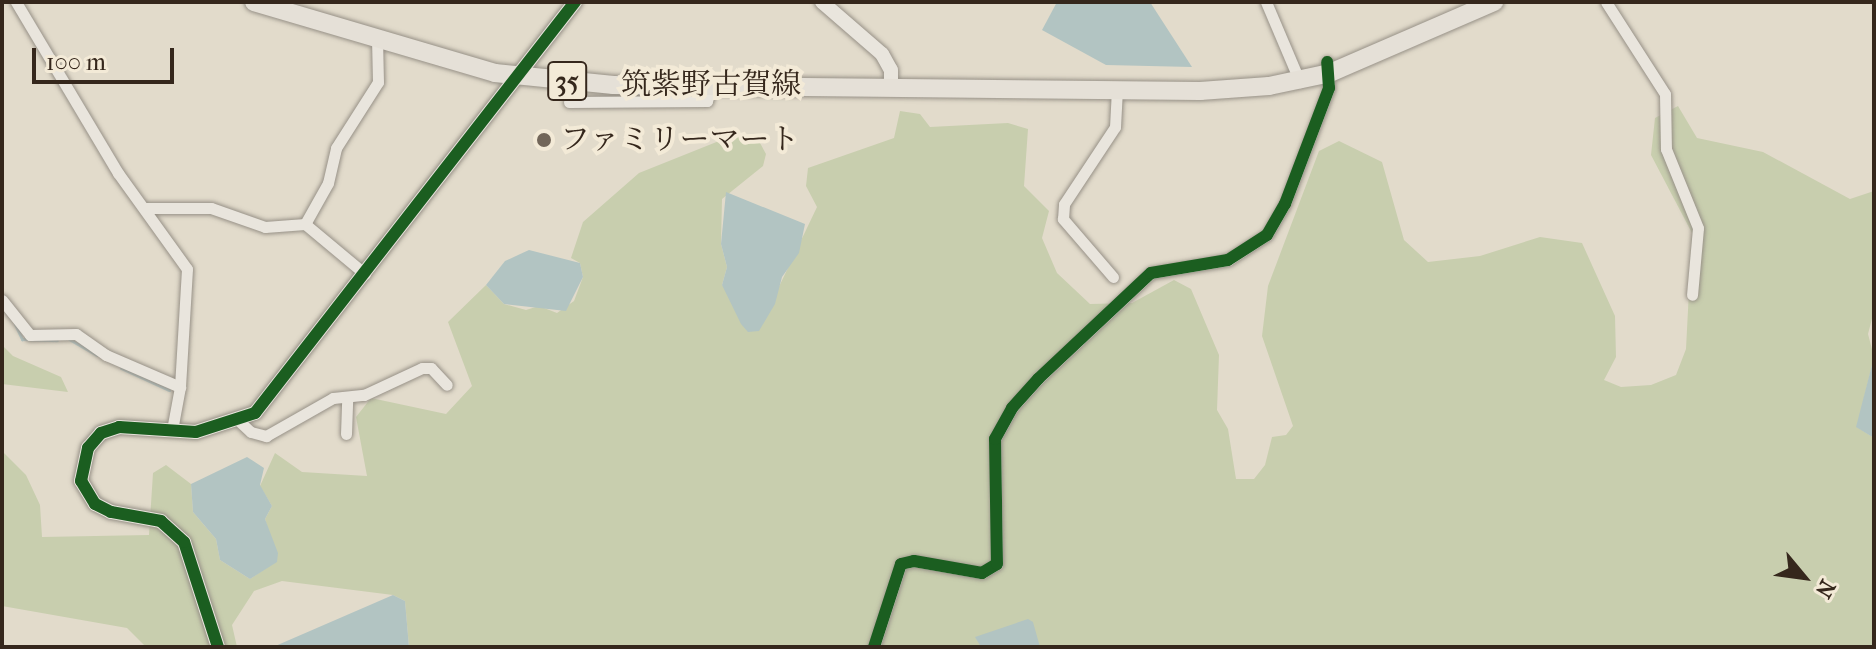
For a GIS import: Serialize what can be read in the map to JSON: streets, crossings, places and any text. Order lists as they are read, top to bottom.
{
  "streets": {
    "main road": ["35", "筑紫野古賀線"]
  },
  "places": ["ファミリーマート"],
  "scale_bar": "100 m",
  "north": "bottom right"
}
